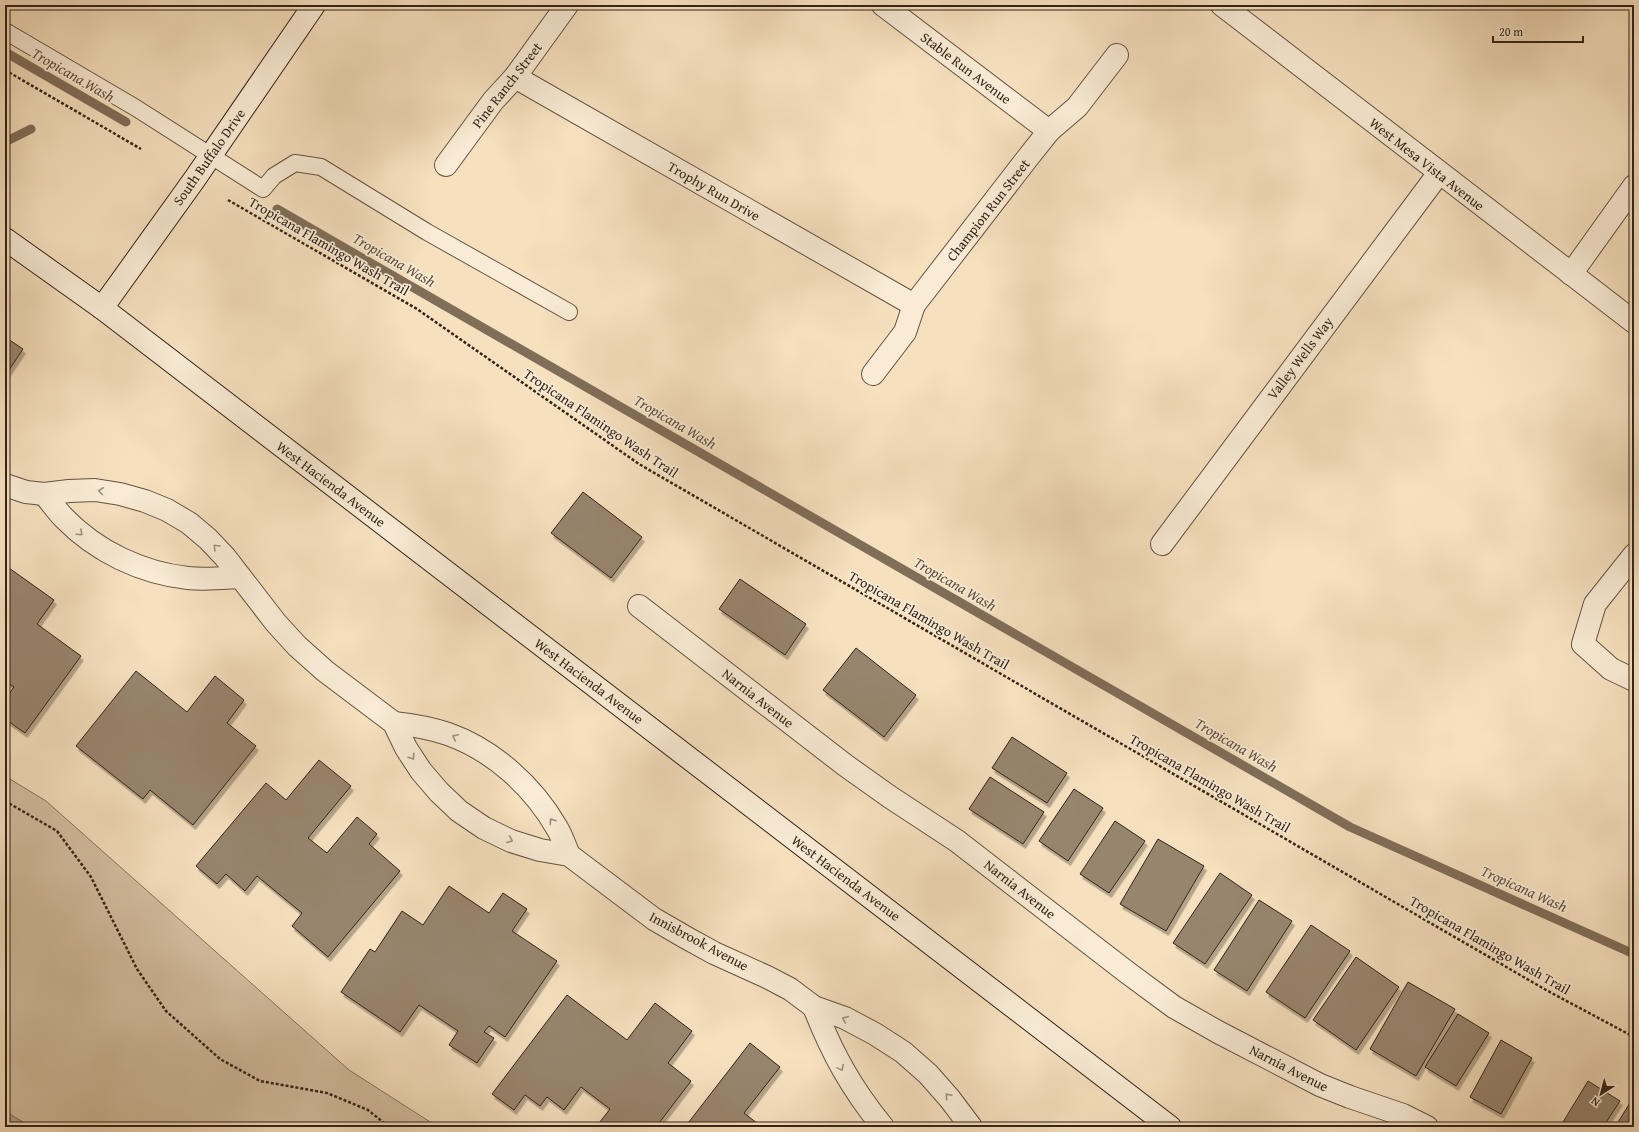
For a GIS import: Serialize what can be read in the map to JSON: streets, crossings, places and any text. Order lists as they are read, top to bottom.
{
  "streets": {
    "street": [
      "Stable Run Avenue",
      "Pine Ranch Street",
      "South Buffalo Drive",
      "West Mesa Vista Avenue",
      "Trophy Run Drive",
      "Champion Run Street",
      "Valley Wells Way",
      "West Hacienda Avenue",
      "Narnia Avenue",
      "Innisbrook Avenue"
    ],
    "path": ["Tropicana Flamingo Wash Trail"]
  },
  "crossings": [
    ["Stable Run Avenue", "Champion Run Street"],
    ["Pine Ranch Street", "Trophy Run Drive"],
    ["South Buffalo Drive", "West Hacienda Avenue"],
    ["West Mesa Vista Avenue", "Valley Wells Way"],
    ["Trophy Run Drive", "Champion Run Street"]
  ],
  "water": ["Tropicana Wash"],
  "scale_bar": "20 m",
  "north": "bottom left"
}
